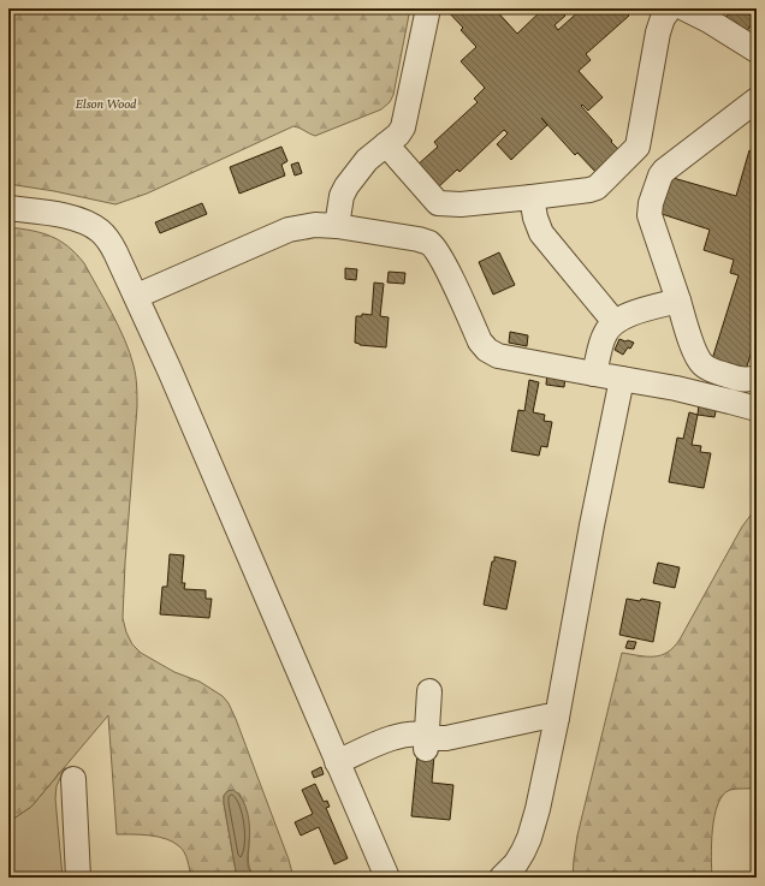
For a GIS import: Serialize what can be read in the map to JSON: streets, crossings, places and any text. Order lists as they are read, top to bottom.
{
  "parks": ["Elson Wood"]
}
